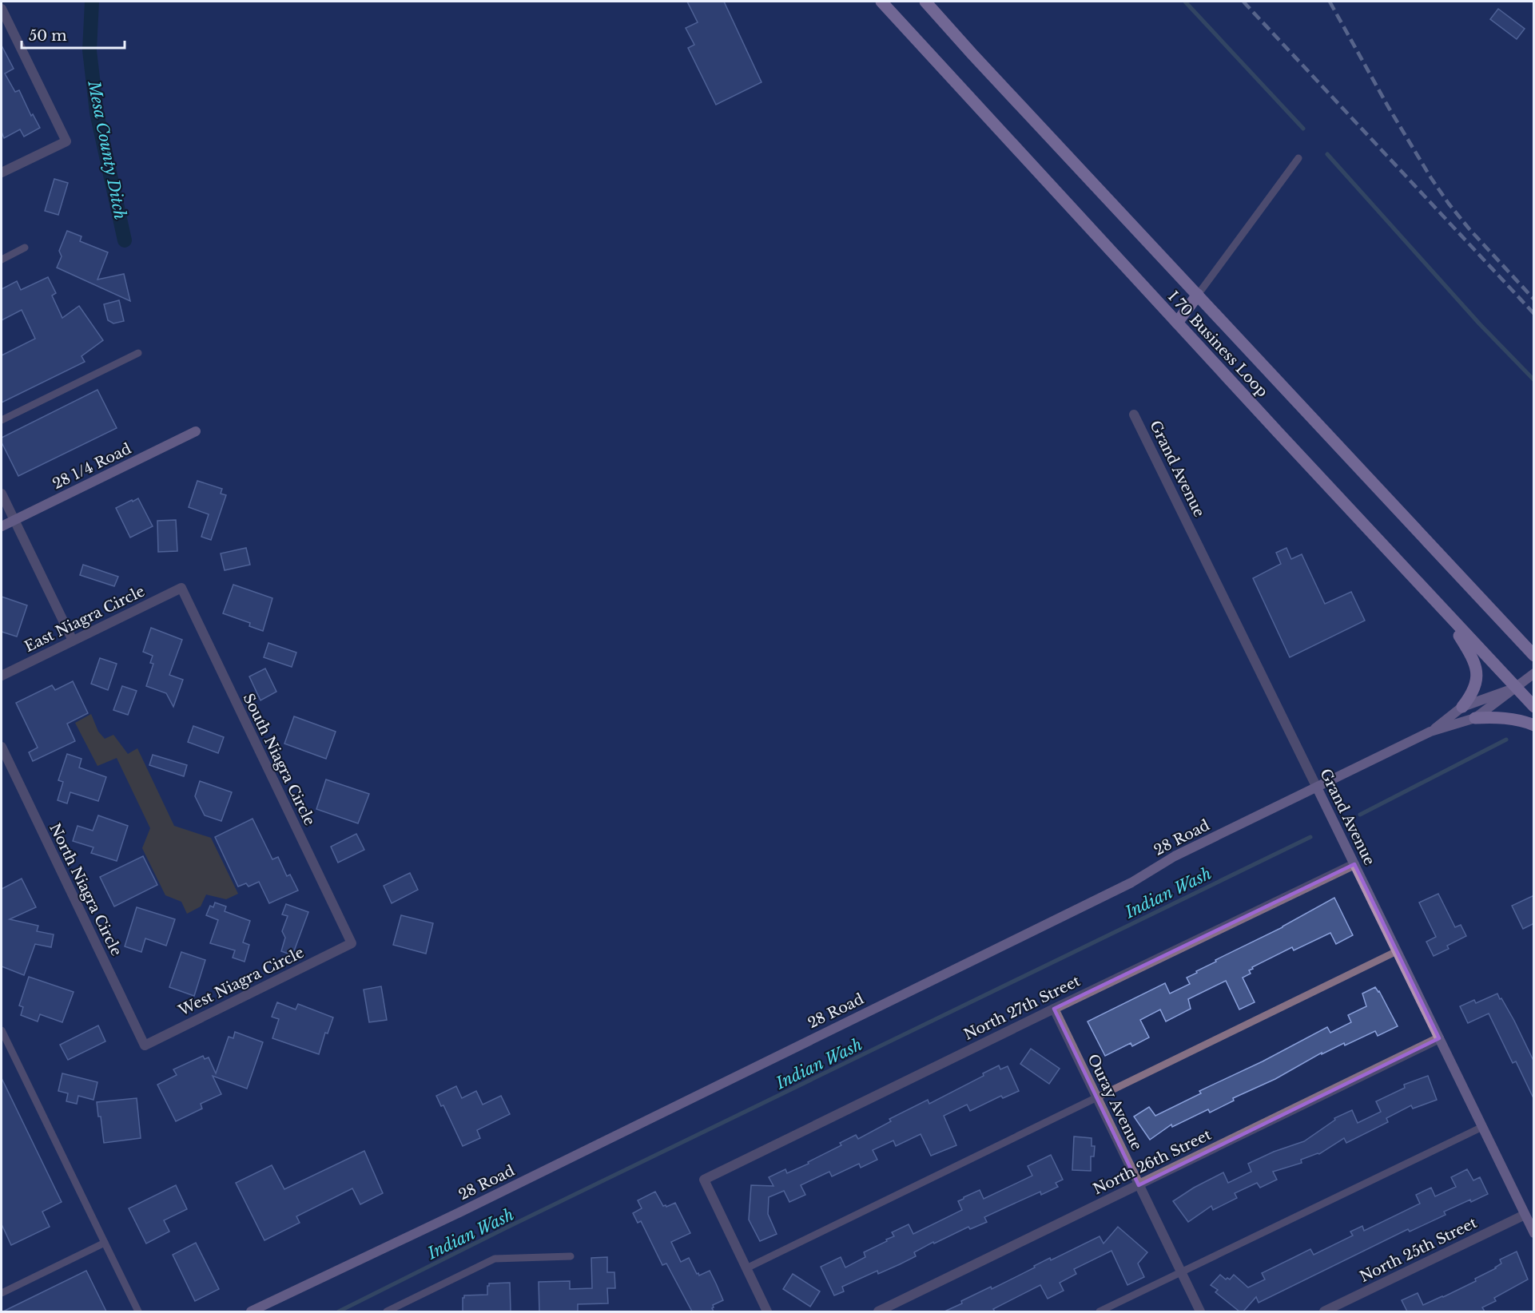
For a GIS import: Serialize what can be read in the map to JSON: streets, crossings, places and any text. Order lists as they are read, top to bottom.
{
  "streets": {
    "main road": [
      "I 70 Business Loop",
      "28 1/4 Road",
      "Grand Avenue",
      "28 Road"
    ],
    "street": [
      "East Niagra Circle",
      "South Niagra Circle",
      "North Niagra Circle",
      "West Niagra Circle",
      "North 27th Street",
      "Ouray Avenue",
      "North 26th Street",
      "North 25th Street"
    ]
  },
  "crossings": [
    ["I 70 Business Loop", "28 Road"],
    ["Grand Avenue", "28 Road"],
    ["Grand Avenue", "North 27th Street"],
    ["Grand Avenue", "North 26th Street"],
    ["Grand Avenue", "North 25th Street"],
    ["East Niagra Circle", "South Niagra Circle"],
    ["South Niagra Circle", "West Niagra Circle"],
    ["North Niagra Circle", "West Niagra Circle"],
    ["North 27th Street", "Ouray Avenue"],
    ["Ouray Avenue", "North 26th Street"]
  ],
  "water": ["Mesa County Ditch", "Indian Wash"],
  "scale_bar": "50 m"
}
